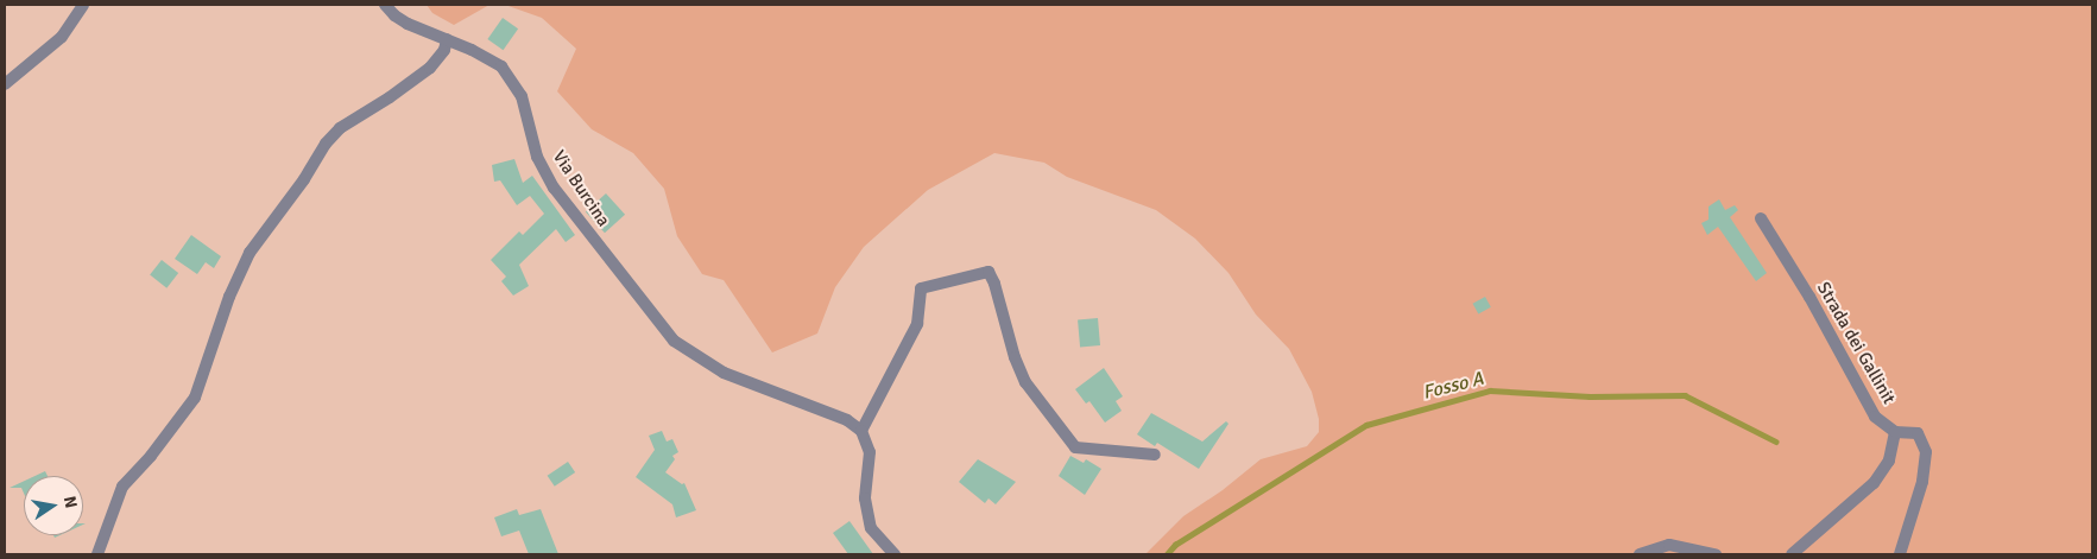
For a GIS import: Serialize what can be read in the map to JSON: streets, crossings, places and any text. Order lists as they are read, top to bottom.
{
  "streets": {
    "street": ["Via Burcina", "Strada dei Gallinit"]
  },
  "water": ["Fosso A"],
  "north": "right"
}
